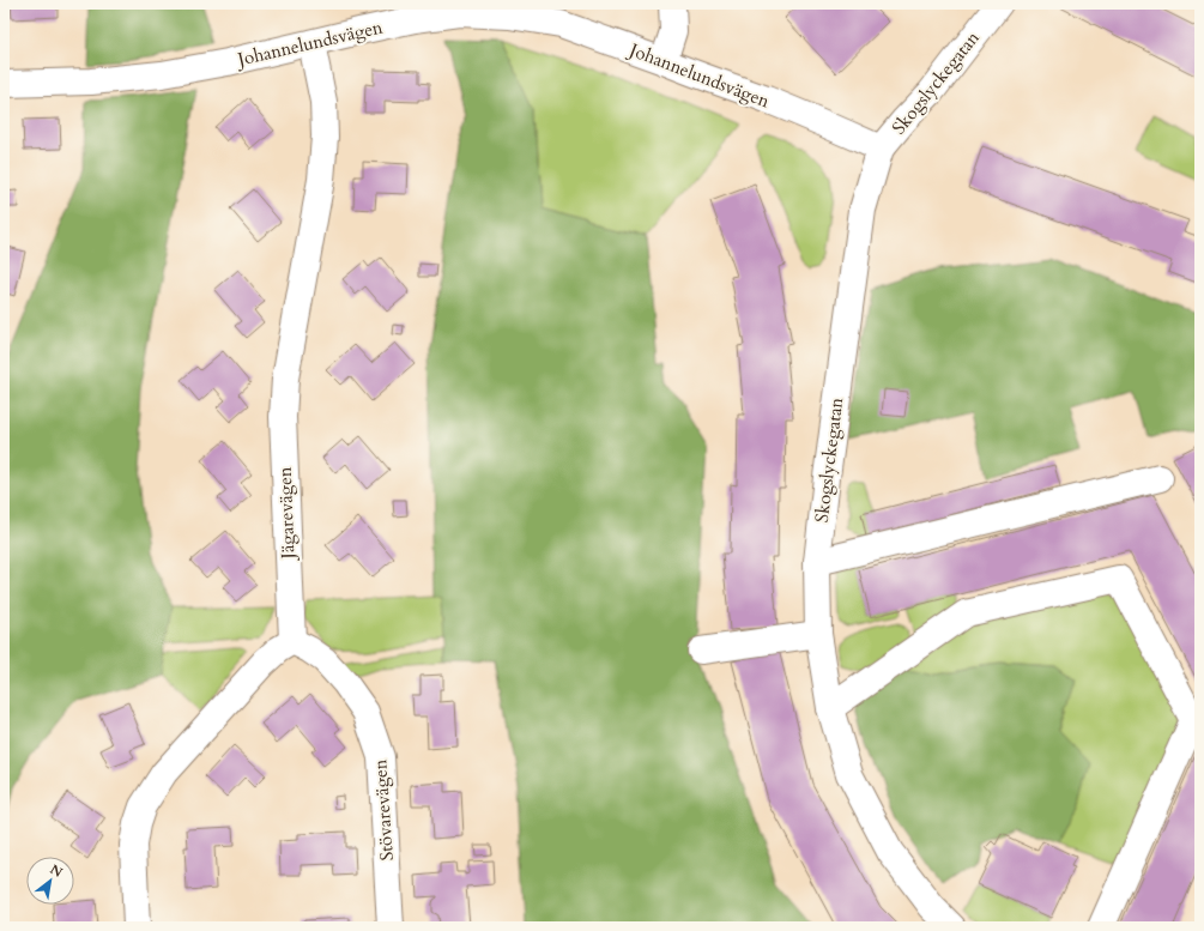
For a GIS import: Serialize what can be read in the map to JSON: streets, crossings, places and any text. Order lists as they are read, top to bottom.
{
  "streets": {
    "street": [
      "Johannelundsvägen",
      "Skogslyckegatan",
      "Jägarevägen",
      "Stövarevägen"
    ]
  },
  "crossings": [
    ["Johannelundsvägen", "Skogslyckegatan"],
    ["Johannelundsvägen", "Jägarevägen"],
    ["Jägarevägen", "Stövarevägen"]
  ],
  "north": "top right"
}
